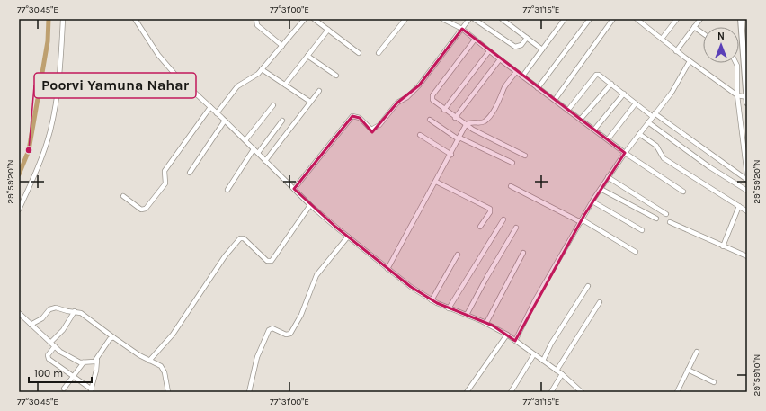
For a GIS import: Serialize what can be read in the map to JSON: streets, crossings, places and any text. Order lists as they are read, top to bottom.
{
  "places": ["Poorvi Yamuna Nahar"],
  "scale_bar": "100 m",
  "north": "top",
  "coordinates": [
    "77°30'45\"E",
    "77°31'00\"E",
    "77°31'15\"E",
    "29°59'20\"N",
    "29°59'10\"N"
  ]
}
